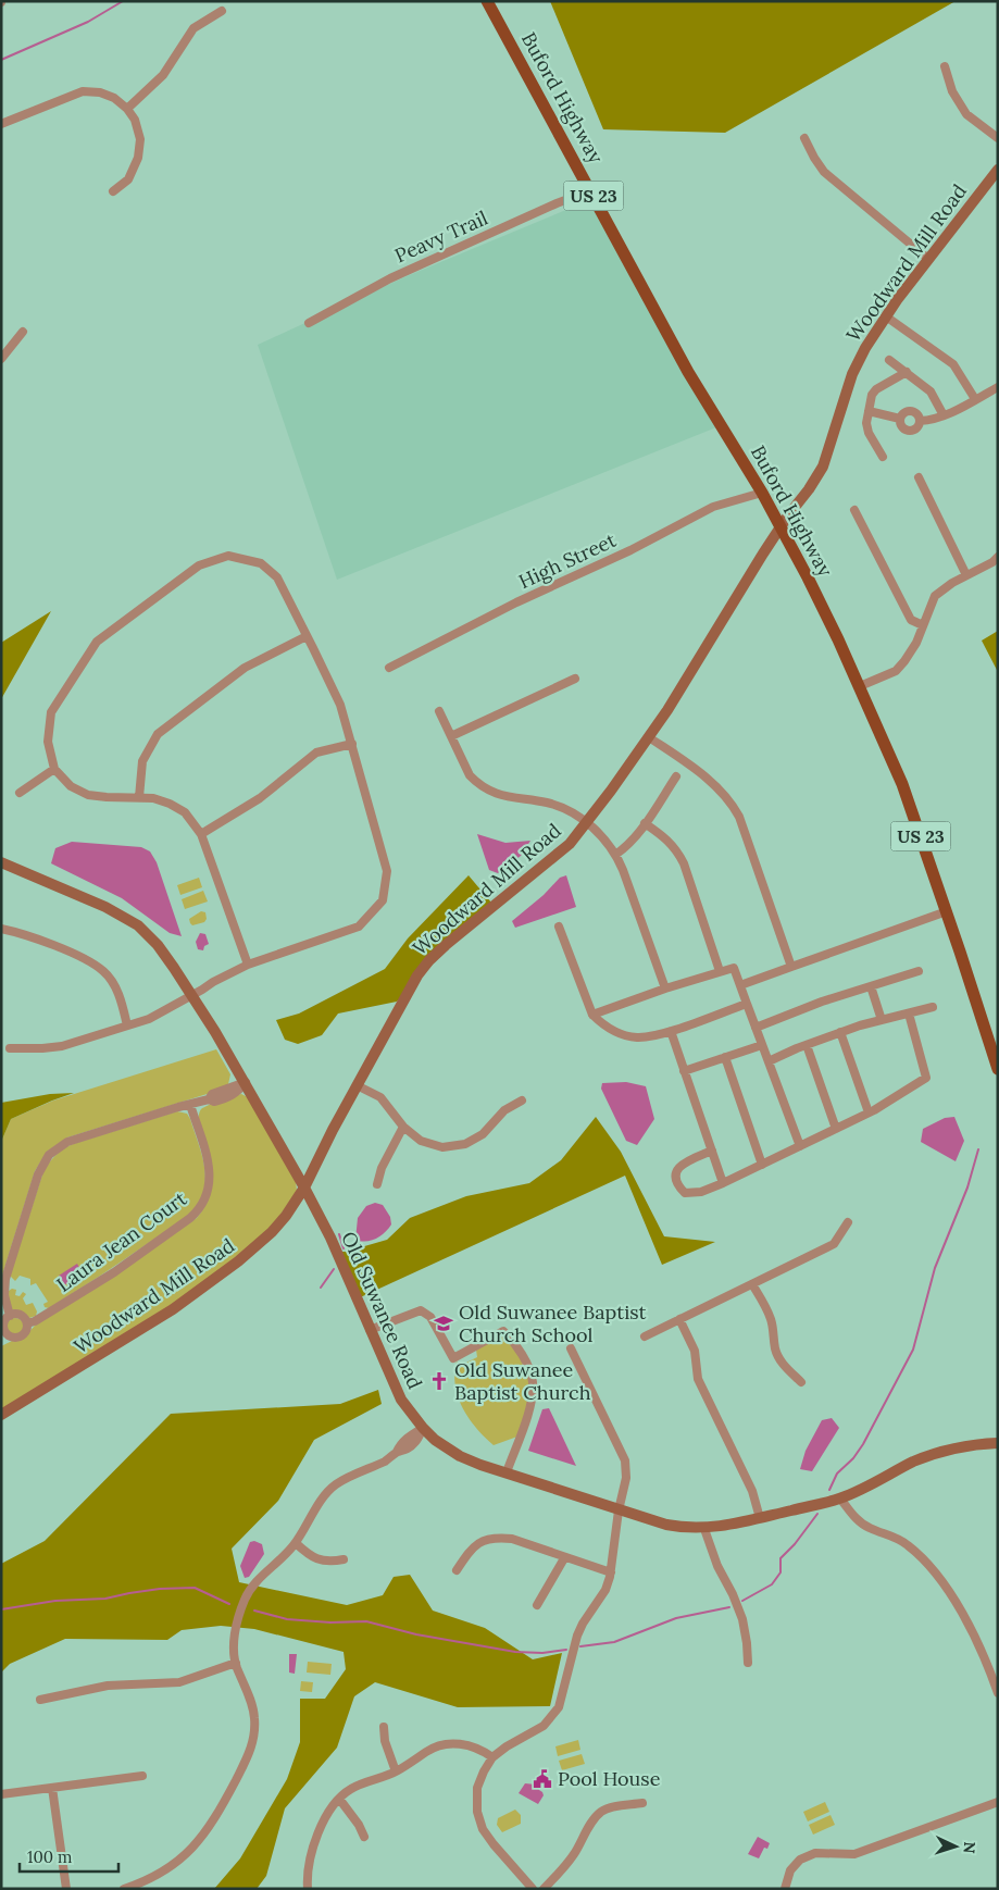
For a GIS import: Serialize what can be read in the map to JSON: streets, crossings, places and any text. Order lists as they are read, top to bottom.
{
  "streets": {
    "main road": ["Buford Highway", "US 23"],
    "street": [
      "Peavy Trail",
      "Woodward Mill Road",
      "High Street",
      "Laura Jean Court",
      "Old Suwanee Road"
    ]
  },
  "crossings": [
    ["Buford Highway", "Peavy Trail"],
    ["Buford Highway", "Woodward Mill Road"],
    ["Buford Highway", "High Street"],
    ["Woodward Mill Road", "Old Suwanee Road"]
  ],
  "places": {
    "school or university": ["Old Suwanee Baptist Church School"],
    "church": ["Old Suwanee Baptist Church"],
    "public building": ["Pool House"]
  },
  "scale_bar": "100 m",
  "north": "right"
}
